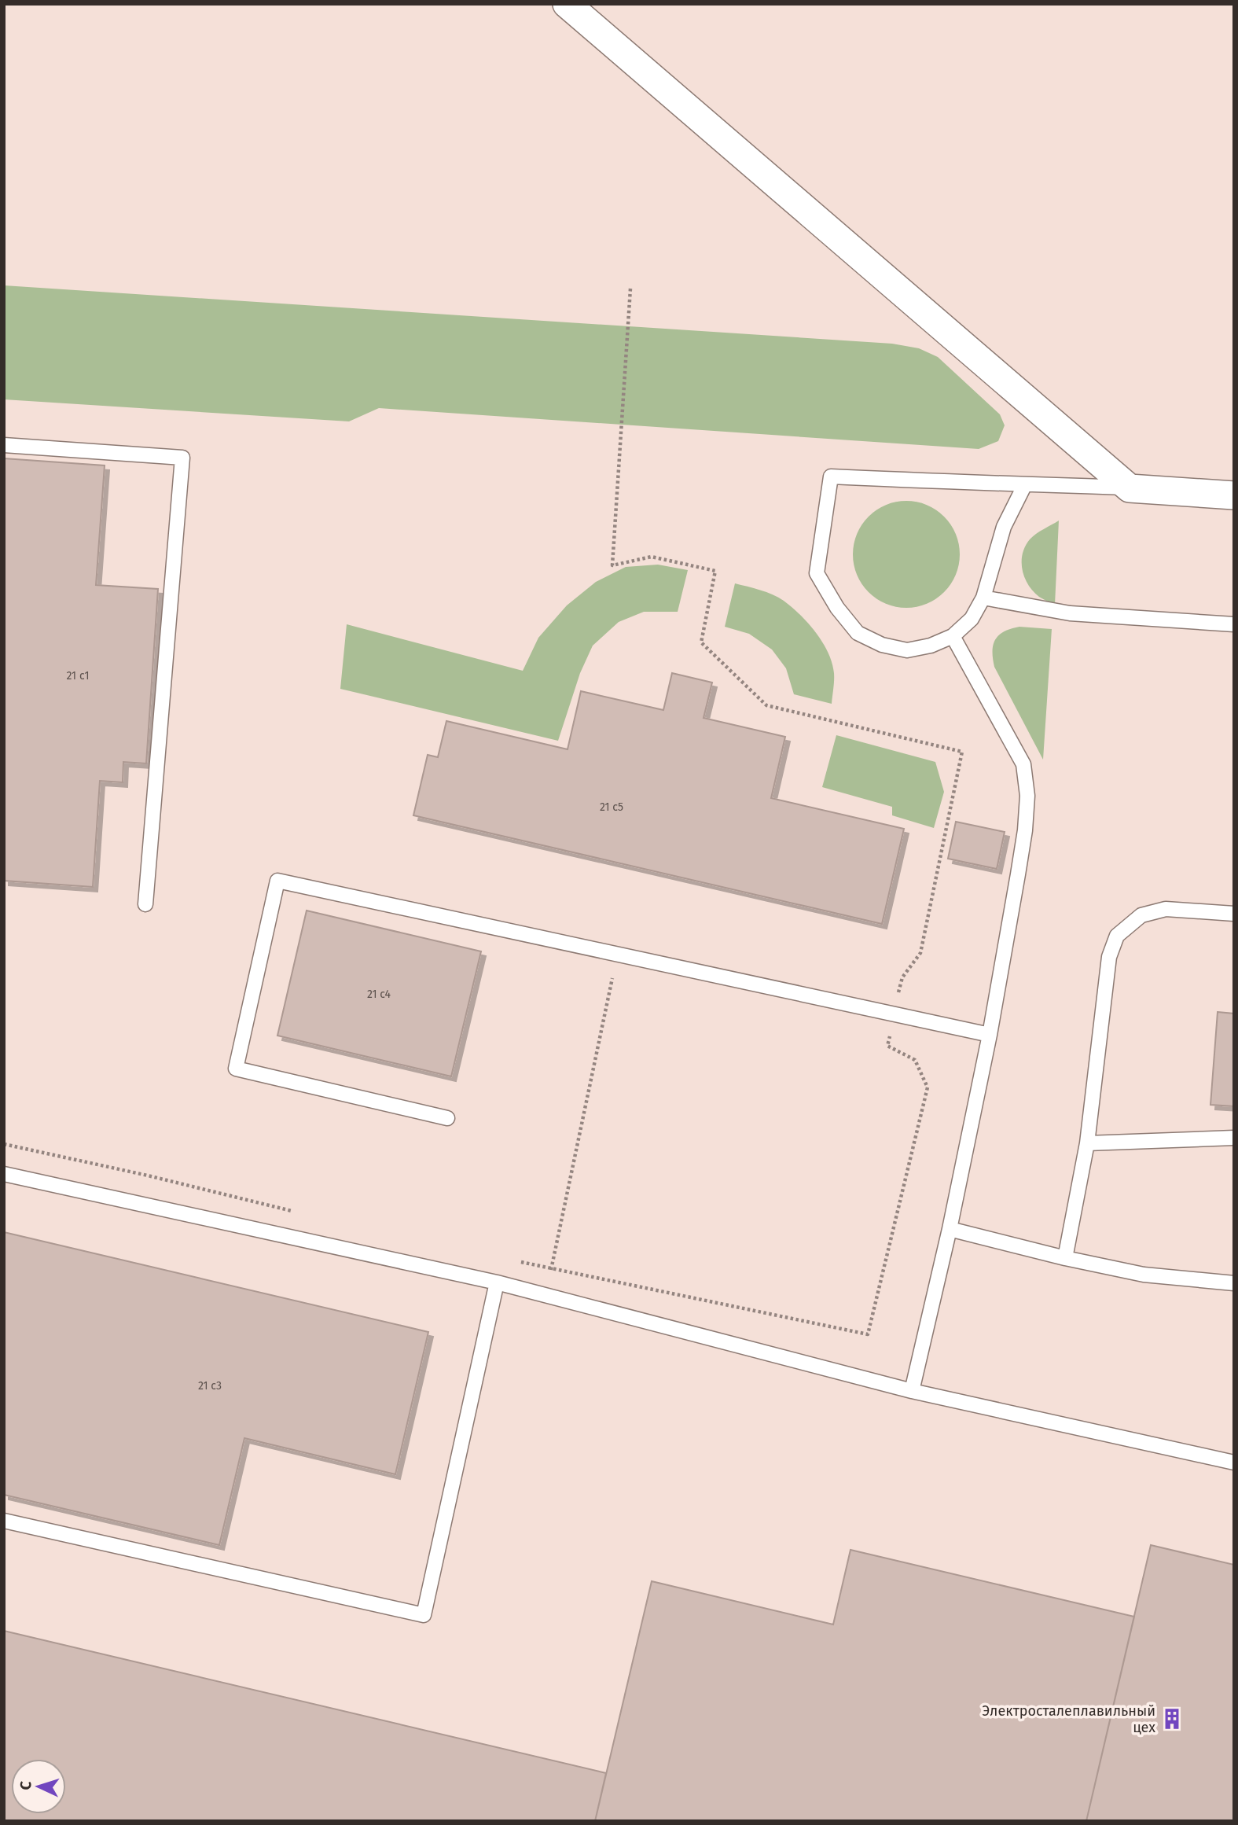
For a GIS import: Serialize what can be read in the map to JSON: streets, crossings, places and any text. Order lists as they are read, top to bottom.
{
  "places": {
    "building": ["Электросталеплавильный цех"]
  },
  "house_numbers": [
    "21 с1",
    "21 с5",
    "21 с4",
    "21 с3"
  ],
  "north": "left"
}
